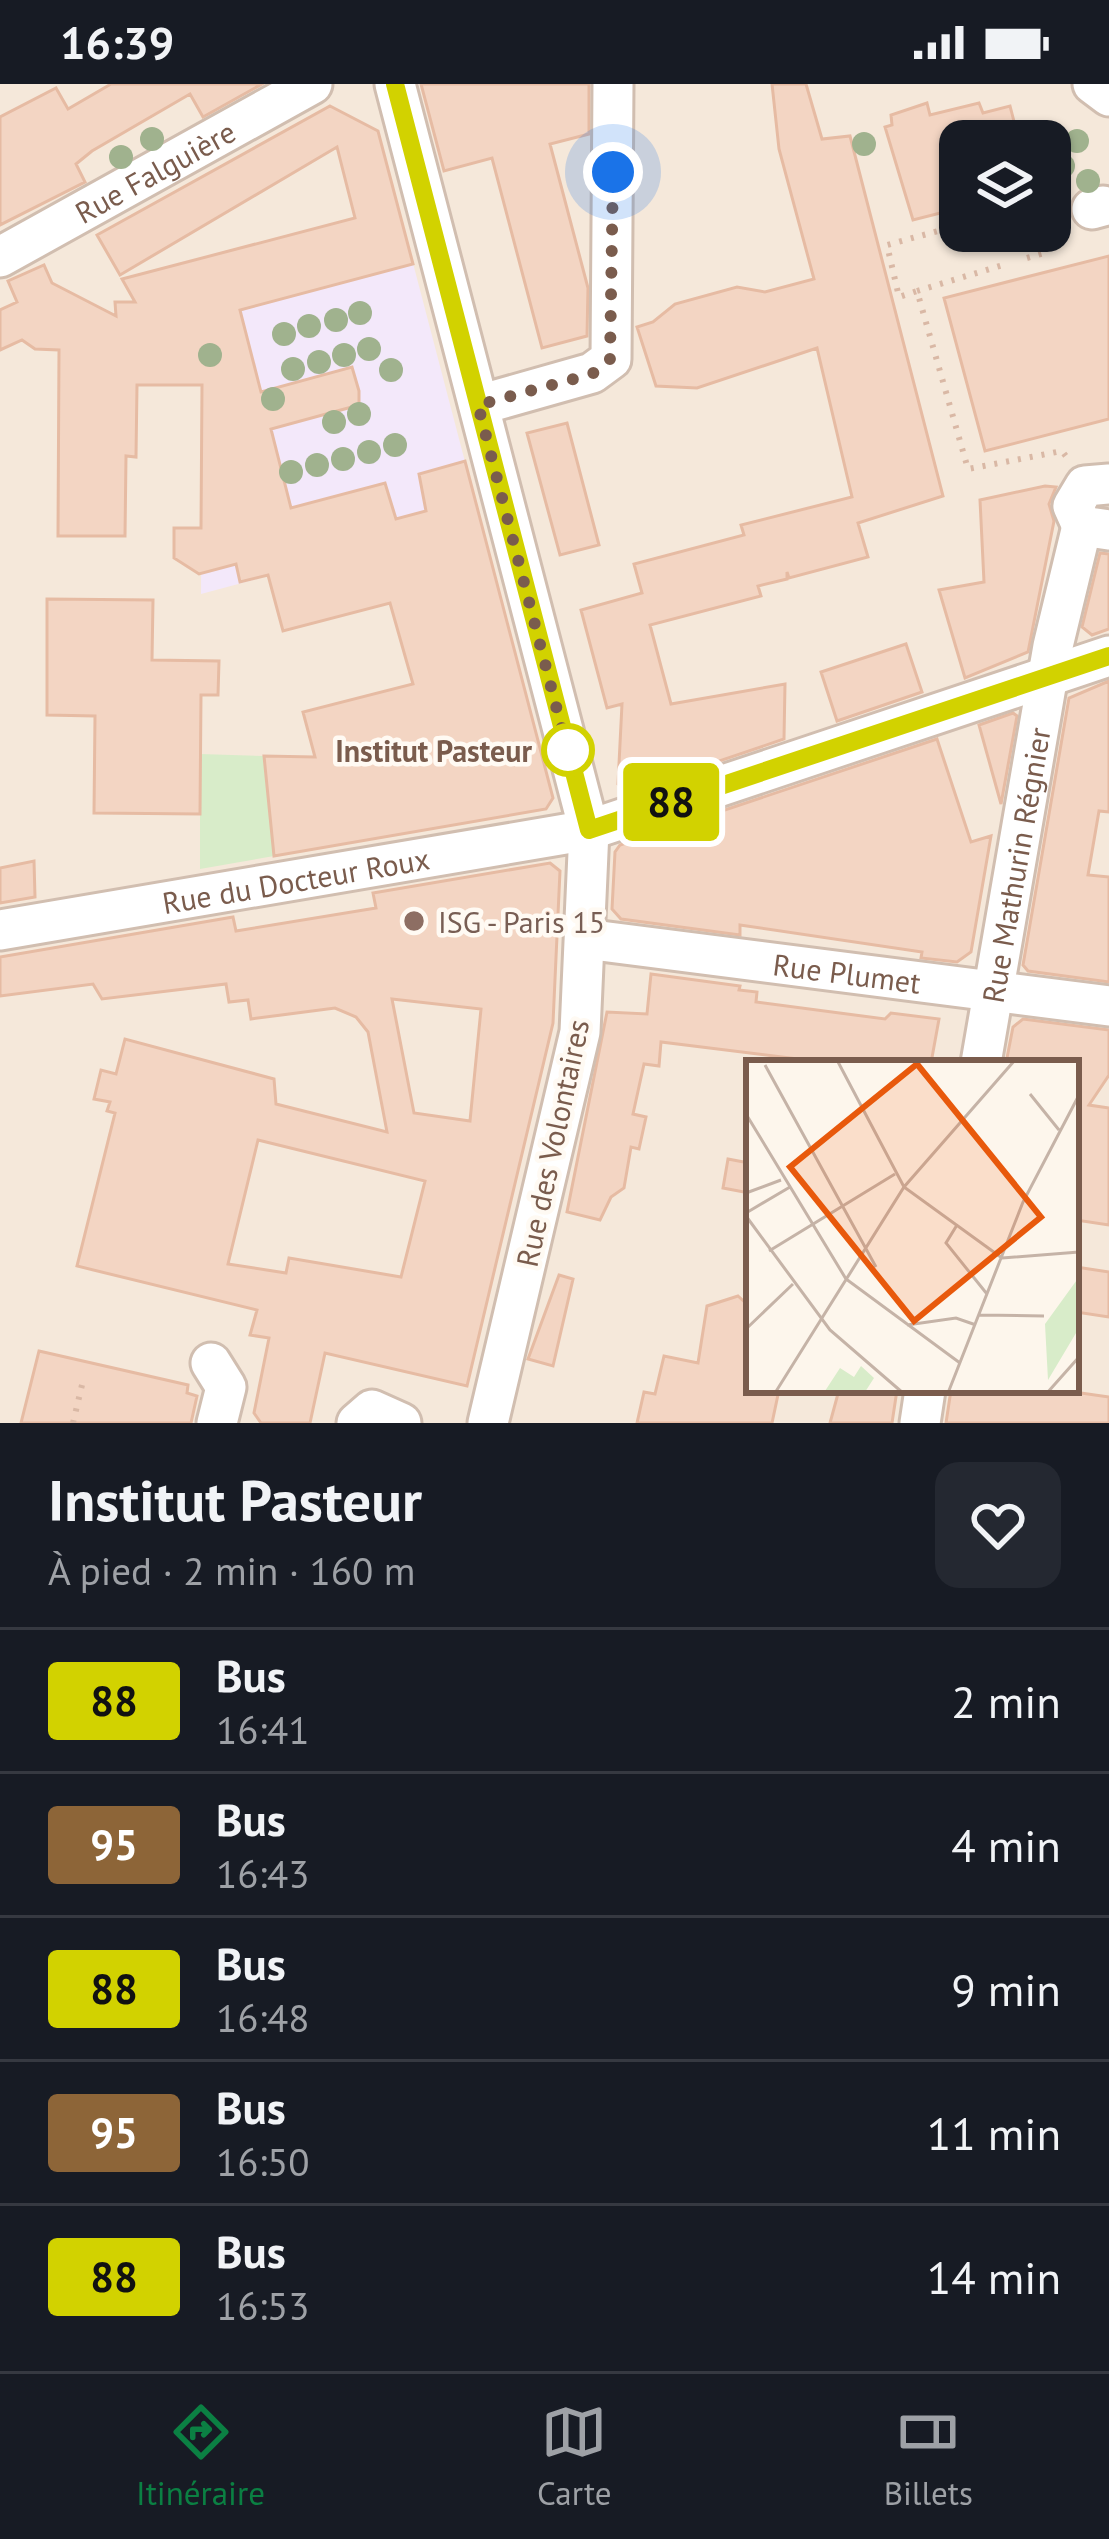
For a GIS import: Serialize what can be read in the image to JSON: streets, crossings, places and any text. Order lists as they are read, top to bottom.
{
  "streets": {
    "street": [
      "Rue Falguière",
      "Rue Mathurin Régnier",
      "Rue du Docteur Roux",
      "Rue Plumet",
      "Rue des Volontaires"
    ]
  },
  "crossings": [
    ["Rue Mathurin Régnier", "Rue du Docteur Roux"],
    ["Rue Mathurin Régnier", "Rue Plumet"],
    ["Rue du Docteur Roux", "Rue des Volontaires"],
    ["Rue Plumet", "Rue des Volontaires"]
  ],
  "places": ["Institut Pasteur", "ISG - Paris 15"],
  "lines": ["bus line 88"],
  "page": {
    "status": "16:39",
    "on_map": "88",
    "heading": ["Institut Pasteur", "À pied · 2 min · 160 m"],
    "list": [
      {
        "mark": "88",
        "name": "Bus",
        "note": "16:41",
        "value": "2 min"
      },
      {
        "mark": "95",
        "name": "Bus",
        "note": "16:43",
        "value": "4 min"
      },
      {
        "mark": "88",
        "name": "Bus",
        "note": "16:48",
        "value": "9 min"
      },
      {
        "mark": "95",
        "name": "Bus",
        "note": "16:50",
        "value": "11 min"
      },
      {
        "mark": "88",
        "name": "Bus",
        "note": "16:53",
        "value": "14 min"
      }
    ],
    "tabs": ["Itinéraire", "Carte", "Billets"]
  }
}
